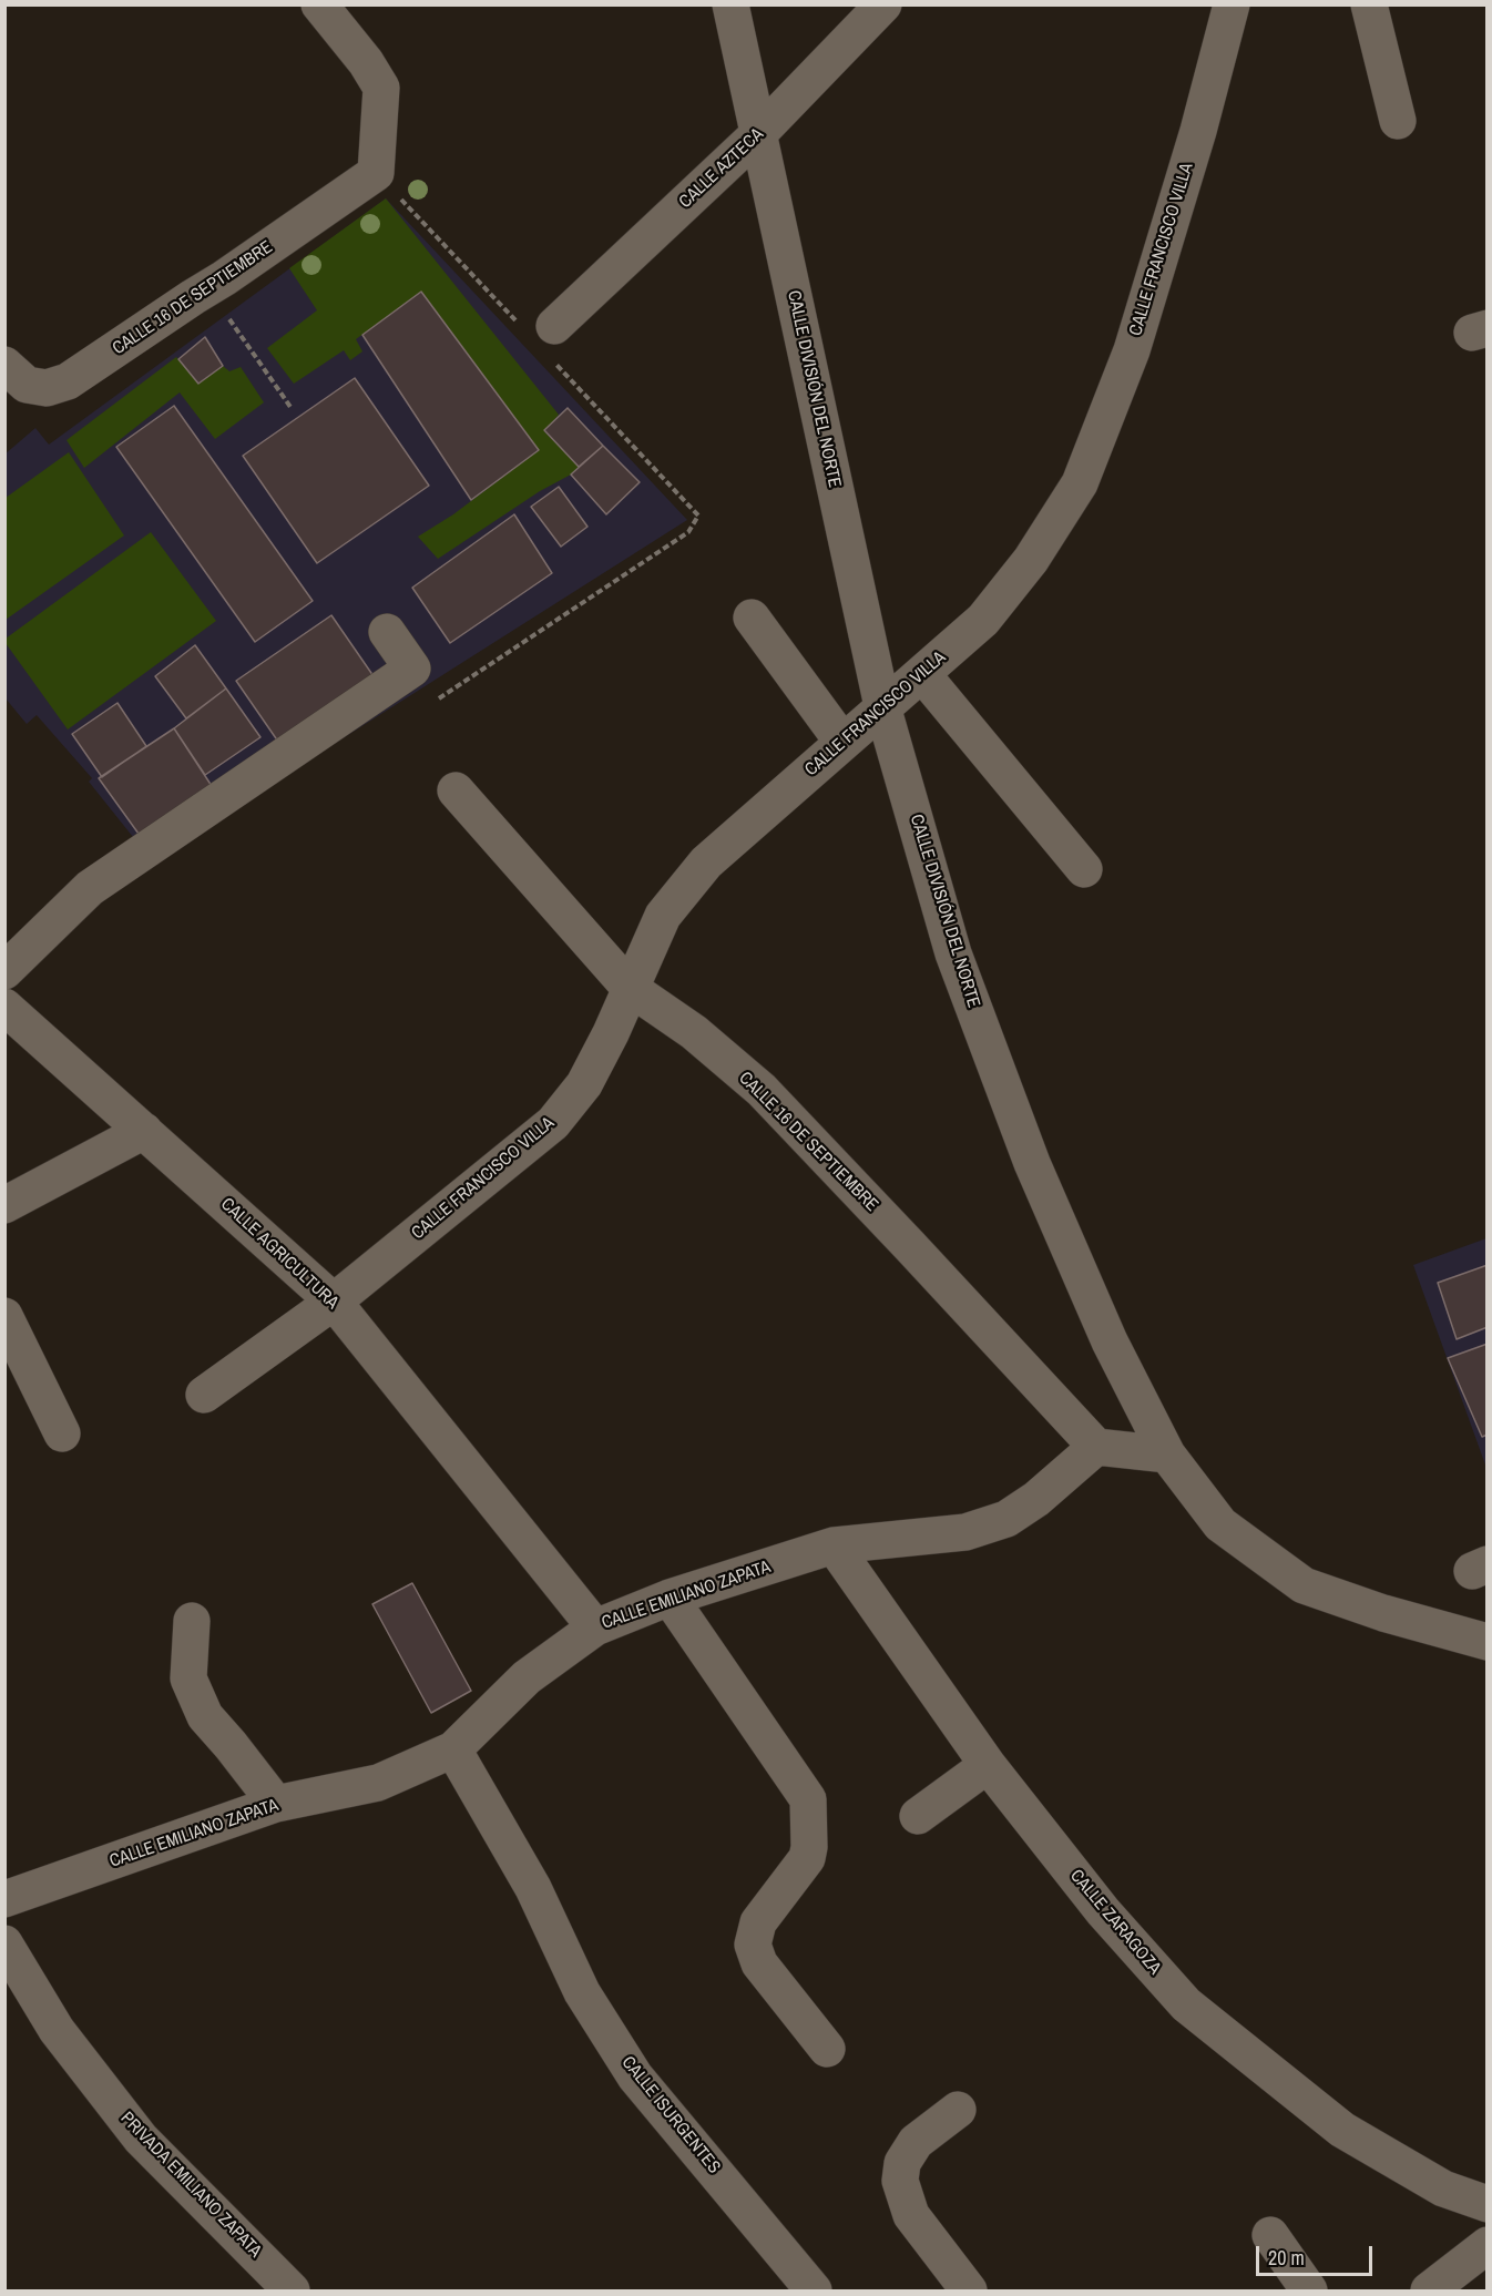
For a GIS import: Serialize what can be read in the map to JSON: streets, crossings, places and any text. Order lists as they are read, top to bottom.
{
  "streets": {
    "street": [
      "CALLE AZTECA",
      "CALLE FRANCISCO VILLA",
      "CALLE 16 DE SEPTIEMBRE",
      "CALLE DIVISIÓN DEL NORTE",
      "CALLE AGRICULTURA",
      "CALLE EMILIANO ZAPATA",
      "CALLE ZARAGOZA",
      "CALLE ISURGENTES",
      "PRIVADA EMILIANO ZAPATA"
    ]
  },
  "crossings": [
    ["CALLE AZTECA", "CALLE DIVISIÓN DEL NORTE"],
    ["CALLE FRANCISCO VILLA", "CALLE 16 DE SEPTIEMBRE"],
    ["CALLE FRANCISCO VILLA", "CALLE DIVISIÓN DEL NORTE"],
    ["CALLE FRANCISCO VILLA", "CALLE AGRICULTURA"],
    ["CALLE 16 DE SEPTIEMBRE", "CALLE EMILIANO ZAPATA"],
    ["CALLE AGRICULTURA", "CALLE EMILIANO ZAPATA"],
    ["CALLE EMILIANO ZAPATA", "CALLE ZARAGOZA"],
    ["CALLE EMILIANO ZAPATA", "CALLE ISURGENTES"]
  ],
  "scale_bar": "20 m"
}
